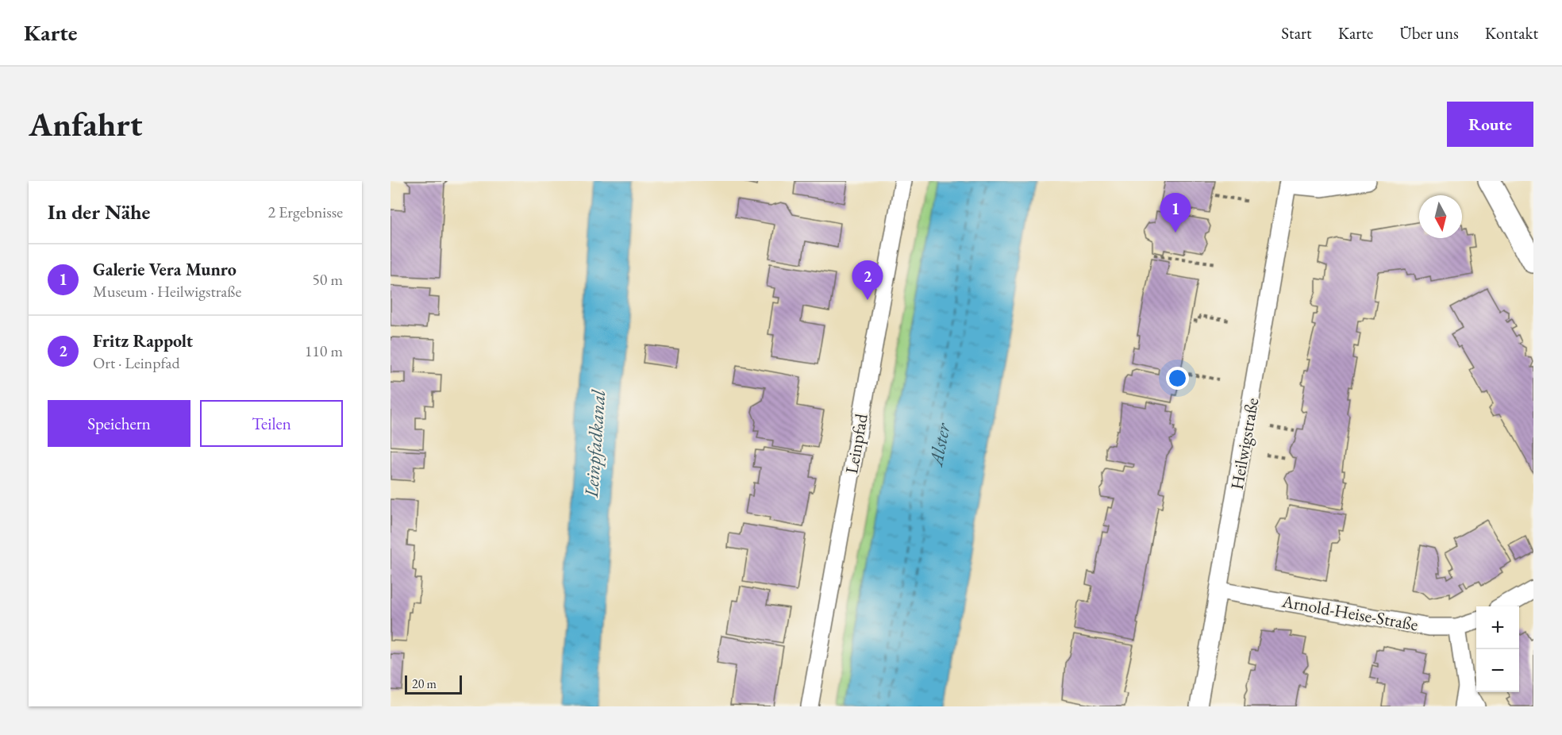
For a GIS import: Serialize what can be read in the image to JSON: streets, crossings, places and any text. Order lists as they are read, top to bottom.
{
  "streets": {
    "street": ["Leinpfad", "Heilwigstraße", "Arnold-Heise-Straße"]
  },
  "crossings": [
    ["Heilwigstraße", "Arnold-Heise-Straße"]
  ],
  "water": ["Leinpfadkanal", "Alster"],
  "scale_bar": "20 m",
  "north": "bottom",
  "page": {
    "header": "Karte",
    "nav": [
      "Start",
      "Karte",
      "Über uns",
      "Kontakt"
    ],
    "buttons": [
      "Route",
      ["Speichern", "Teilen"]
    ],
    "title": "Anfahrt",
    "heading": ["In der Nähe", "2 Ergebnisse"],
    "pins": ["1", "2"],
    "list": [
      {
        "mark": "1",
        "name": "Galerie Vera Munro",
        "note": "Museum · Heilwigstraße",
        "value": "50 m"
      },
      {
        "mark": "2",
        "name": "Fritz Rappolt",
        "note": "Ort · Leinpfad",
        "value": "110 m"
      }
    ],
    "map_buttons": ["+", "−"],
    "scale": "20 m"
  }
}
